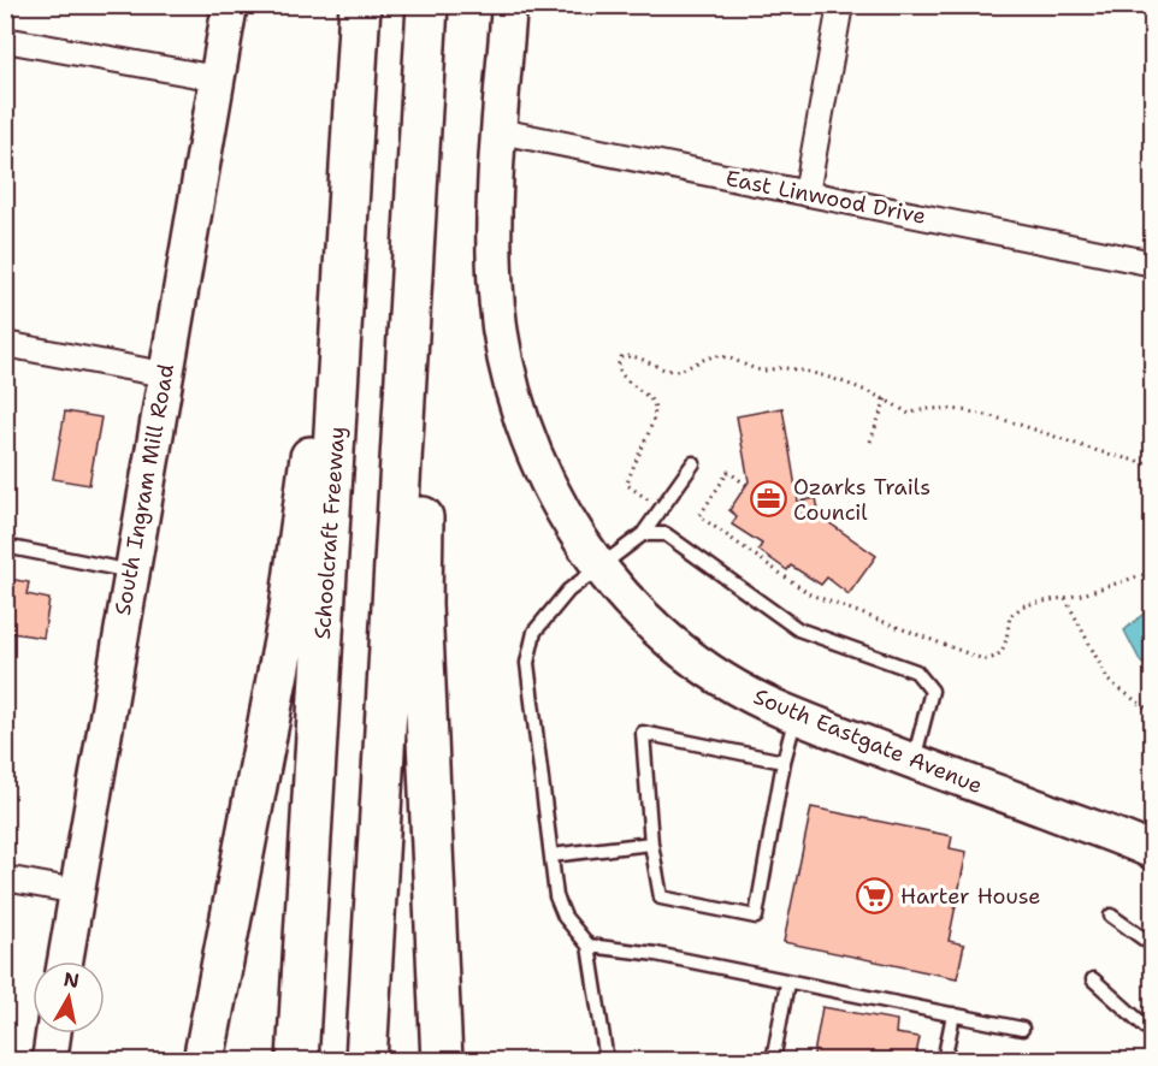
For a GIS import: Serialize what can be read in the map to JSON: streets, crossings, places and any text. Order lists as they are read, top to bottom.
{
  "streets": {
    "highway": ["Schoolcraft Freeway"],
    "street": ["East Linwood Drive", "South Ingram Mill Road", "South Eastgate Avenue"]
  },
  "crossings": [
    ["East Linwood Drive", "South Eastgate Avenue"]
  ],
  "places": {
    "office": ["Ozarks Trails Council"],
    "supermarket": ["Harter House"]
  },
  "north": "top"
}
